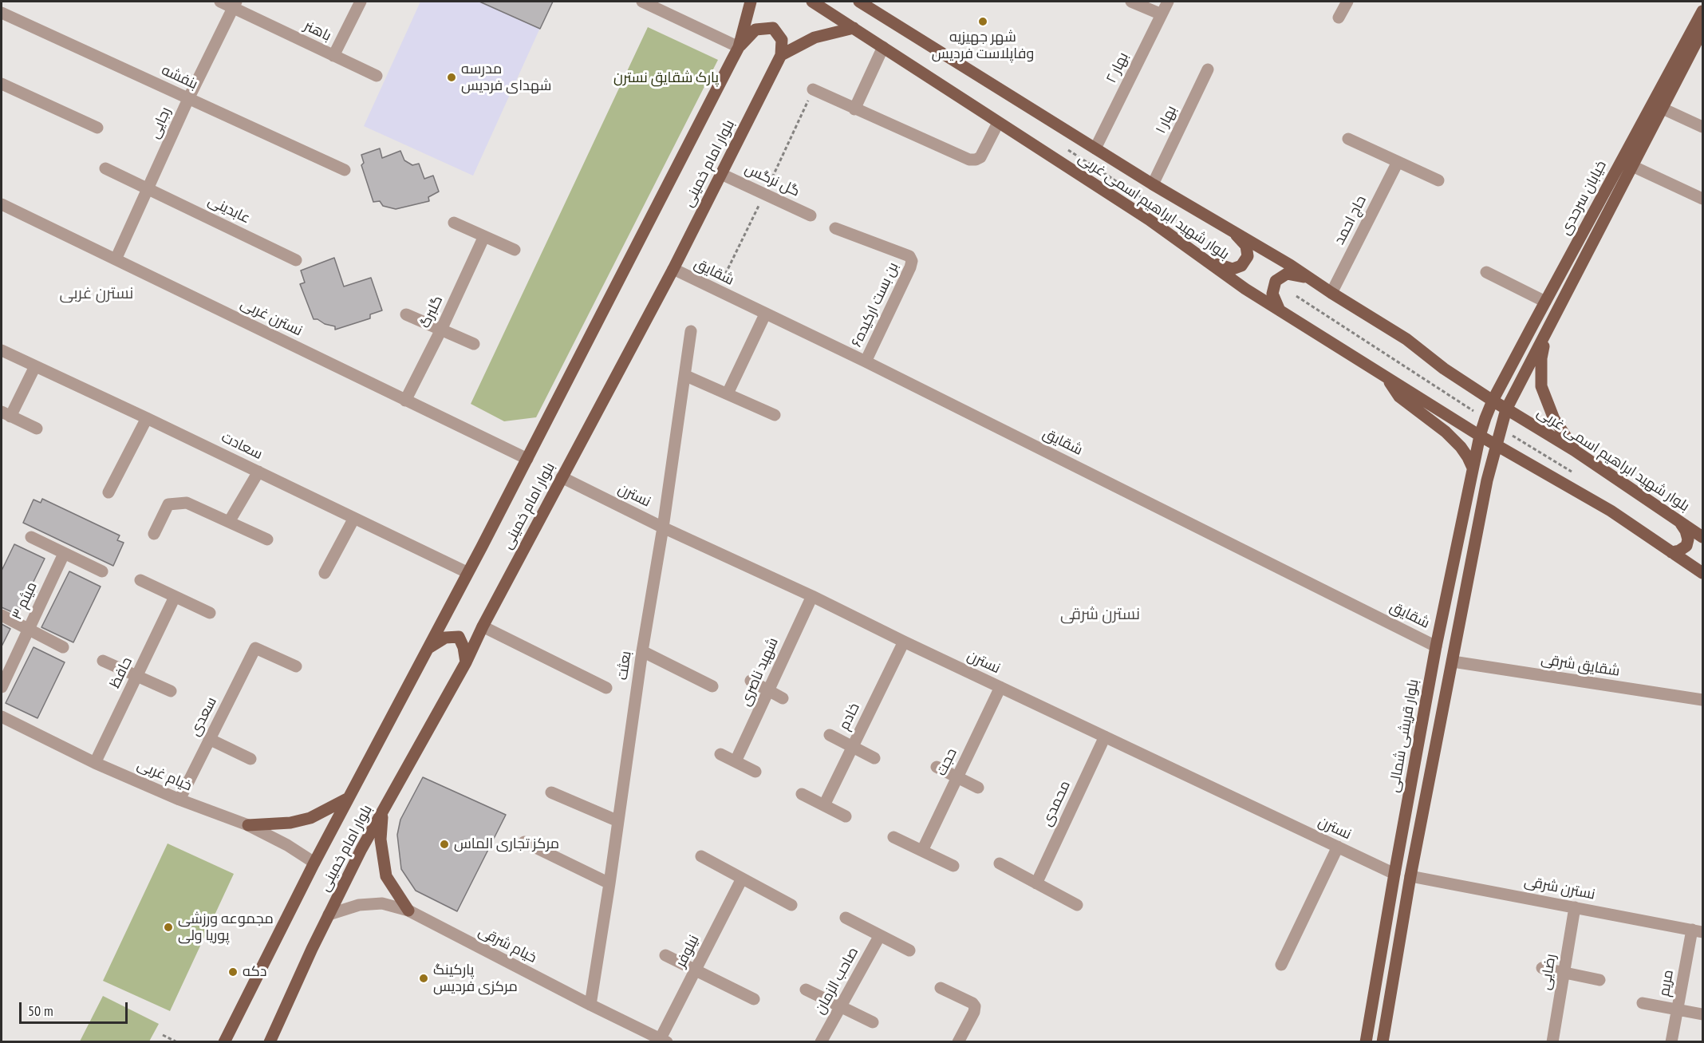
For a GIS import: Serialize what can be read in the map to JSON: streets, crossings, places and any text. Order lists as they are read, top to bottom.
{
  "streets": {
    "main road": [
      "بلوار امام خمینی",
      "خیابان سرحدی",
      "بلوار شهید ابراهیم اسمی غربی",
      "بلوار قریشی شمالی"
    ],
    "street": [
      "باهنر",
      "بهار ۲",
      "بنفشه",
      "بهار ۱",
      "رجایی",
      "گل نرگس",
      "عابدینی",
      "حاج احمد",
      "شقایق",
      "بن بست ارکیده۶",
      "گلبرگ",
      "نسترن غربی",
      "سعادت",
      "نسترن",
      "میثم ۳",
      "بعثت",
      "شقایق شرقی",
      "شهید ناصری",
      "حافظ",
      "سعدی",
      "خادم",
      "حجت",
      "خیام غربی",
      "محمدی",
      "نسترن شرقی",
      "خیام شرقی",
      "نیلوفر",
      "رضایی",
      "صاحب الزمان",
      "مریم"
    ]
  },
  "crossings": [
    ["باهنر", "رجایی"],
    ["بهار ۲", "بلوار شهید ابراهیم اسمی غربی"],
    ["بنفشه", "رجایی"],
    ["بهار ۱", "بلوار شهید ابراهیم اسمی غربی"],
    ["رجایی", "عابدینی"],
    ["رجایی", "نسترن غربی"],
    ["بلوار امام خمینی", "گل نرگس"],
    ["بلوار امام خمینی", "شقایق"],
    ["بلوار امام خمینی", "نسترن غربی"],
    ["بلوار امام خمینی", "سعادت"],
    ["بلوار امام خمینی", "نسترن"],
    ["بلوار امام خمینی", "خیام غربی"],
    ["بلوار امام خمینی", "خیام شرقی"],
    ["خیابان سرحدی", "بلوار شهید ابراهیم اسمی غربی"],
    ["خیابان سرحدی", "بلوار قریشی شمالی"],
    ["بلوار شهید ابراهیم اسمی غربی", "حاج احمد"],
    ["بلوار شهید ابراهیم اسمی غربی", "بلوار قریشی شمالی"],
    ["شقایق", "بن بست ارکیده۶"],
    ["شقایق", "بلوار قریشی شمالی"],
    ["گلبرگ", "نسترن غربی"],
    ["نسترن", "بعثت"],
    ["نسترن", "شهید ناصری"],
    ["نسترن", "خادم"],
    ["نسترن", "بلوار قریشی شمالی"],
    ["نسترن", "حجت"],
    ["نسترن", "محمدی"],
    ["بعثت", "خیام شرقی"],
    ["حافظ", "خیام غربی"],
    ["سعدی", "خیام غربی"],
    ["نسترن شرقی", "رضایی"],
    ["نسترن شرقی", "مریم"],
    ["خیام شرقی", "نیلوفر"]
  ],
  "districts": ["نسترن غربی", "نسترن شرقی"],
  "parks": ["پارک شقایق نسترن"],
  "places": [
    "شهر جهیزیه وفاپلاست فردیس",
    "مدرسه شهدای فردیس",
    "مرکز تجاری الماس",
    "مجموعه ورزشی پوریا ولی",
    "دکه",
    "پارکینگ مرکزی فردیس"
  ],
  "scale_bar": "50 m"
}
